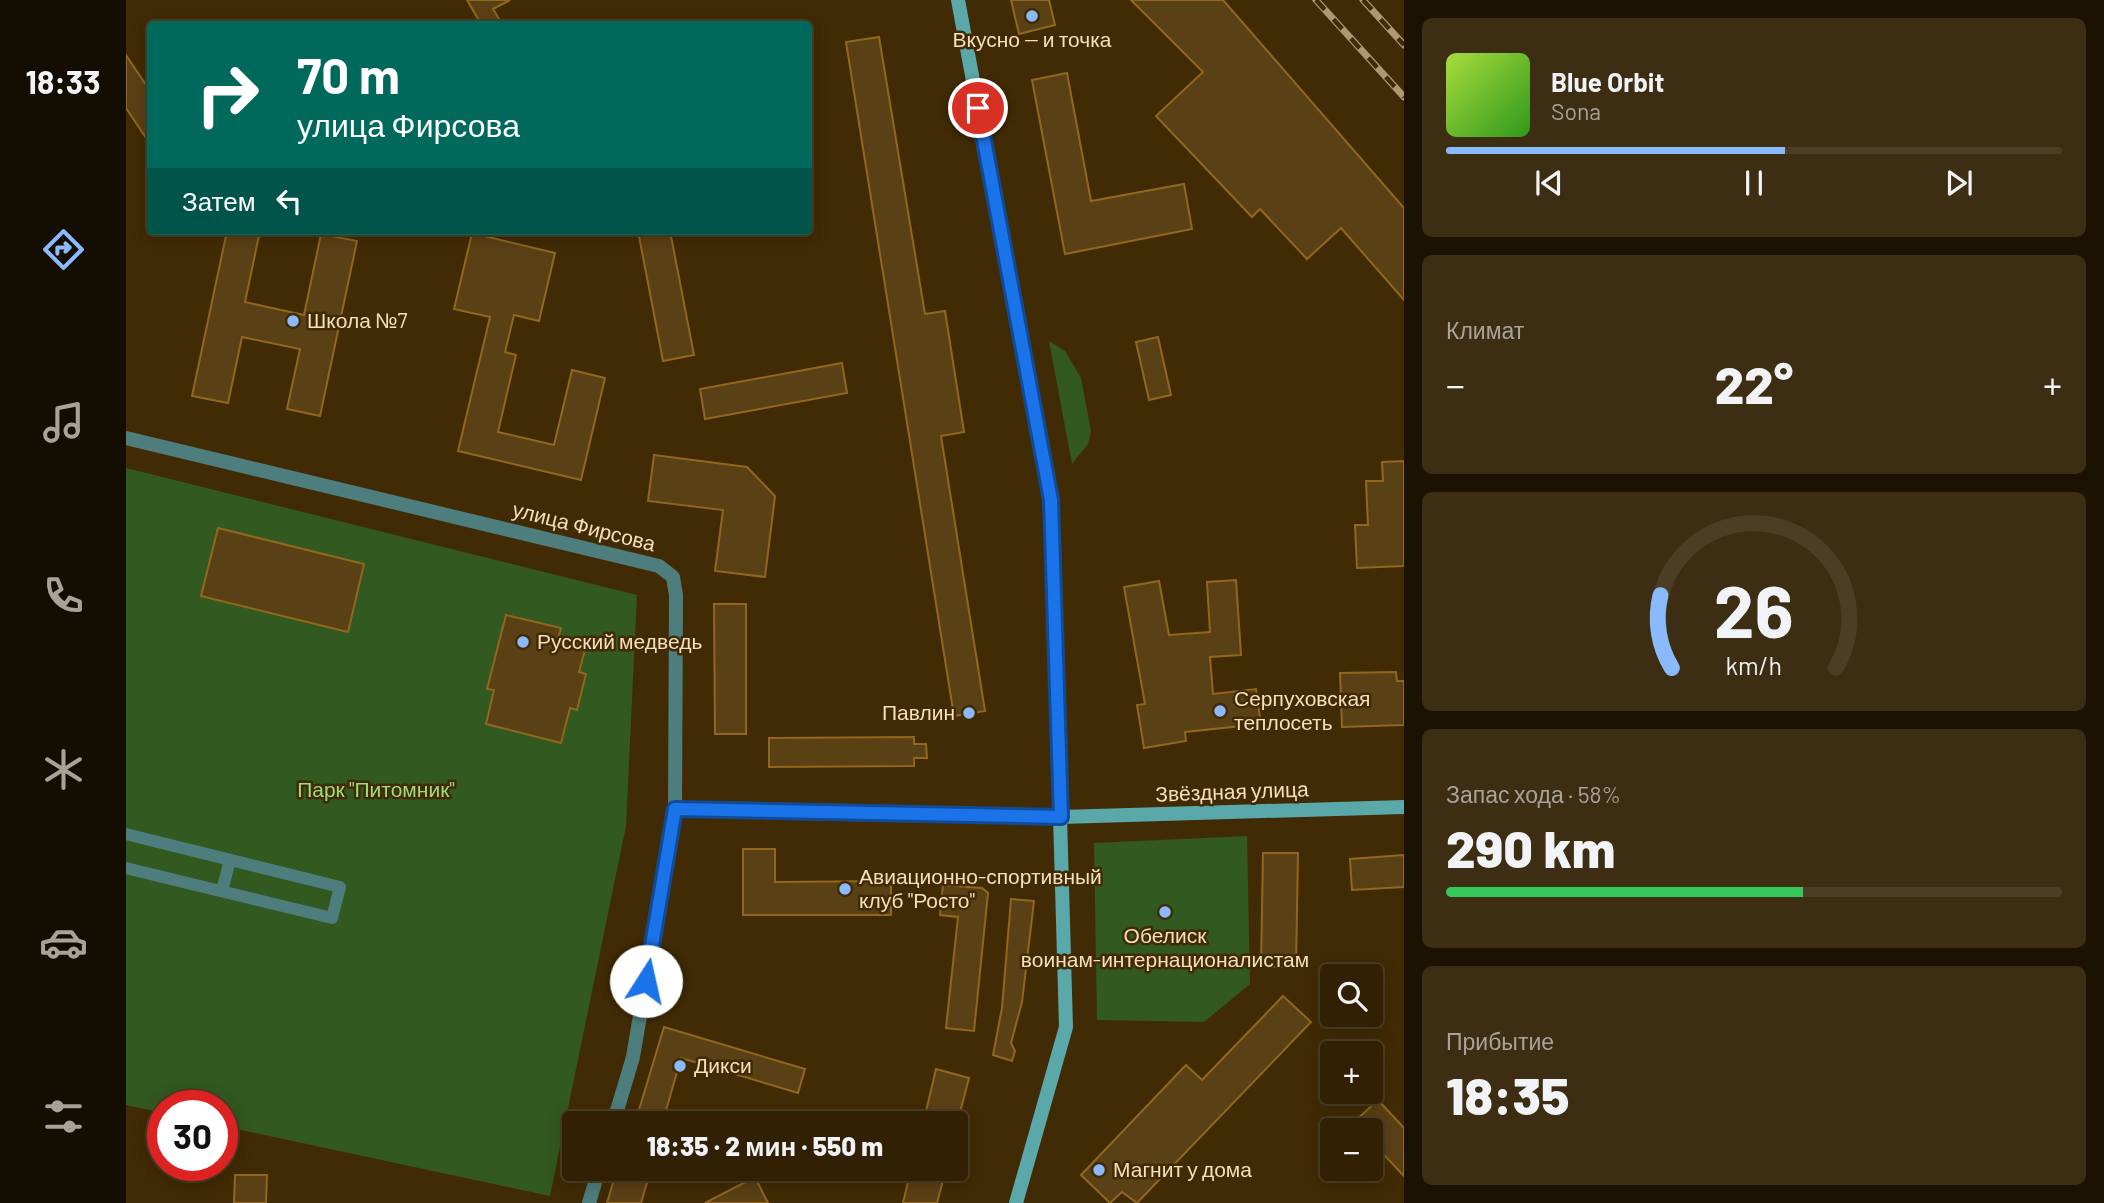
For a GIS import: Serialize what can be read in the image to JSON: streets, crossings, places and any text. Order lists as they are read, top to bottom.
{
  "streets": {
    "main road": ["Звёздная улица"],
    "street": ["улица Фирсова"]
  },
  "parks": ["Парк \"Питомник\""],
  "places": [
    "Вкусно — и точка",
    "Школа №7",
    "Русский медведь",
    "Серпуховская теплосеть",
    "Павлин",
    "Авиационно-спортивный клуб \"Росто\"",
    "Обелиск воинам-интернационалистам",
    "Дикси",
    "Магнит у дома"
  ],
  "page": {
    "tabs": "18:33",
    "turn": ["70 m", "улица Фирсова"],
    "song": ["Blue Orbit", "Sona"],
    "then": "Затем",
    "tile": [
      "Климат",
      ["Запас хода · 58%", "290 km"],
      ["Прибытие", "18:35"]
    ],
    "heat": ["−", "22°", "+"],
    "map_buttons": ["+", "−"],
    "limit": "30",
    "trip": "18:35 · 2 мин · 550 m",
    "gauge": ["26", "km/h"]
  }
}
